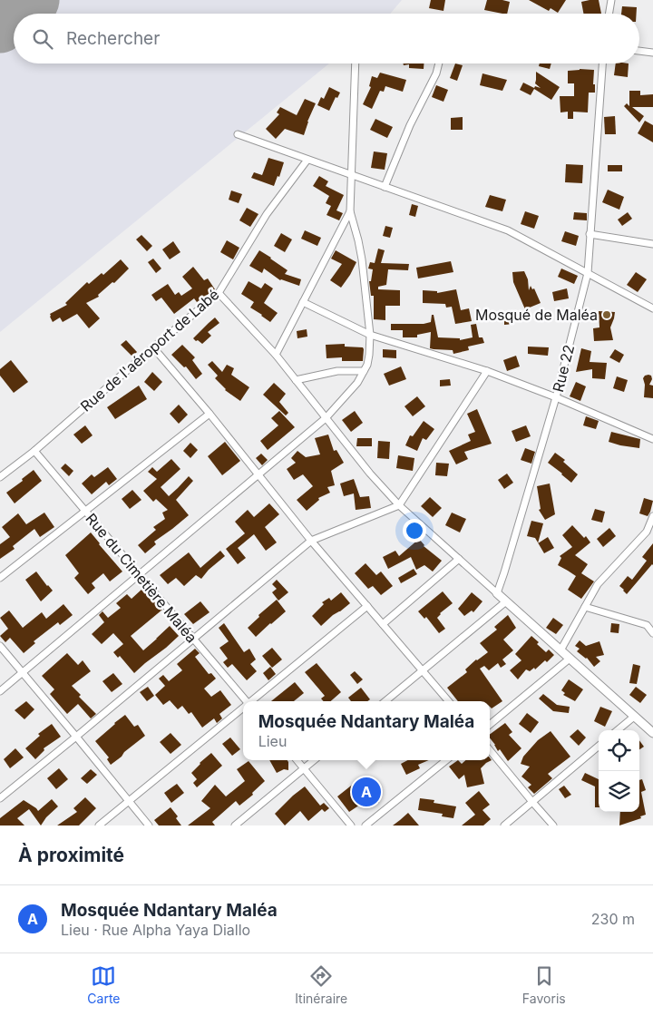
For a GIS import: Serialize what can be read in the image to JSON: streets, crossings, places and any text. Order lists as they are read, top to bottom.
{
  "streets": {
    "street": ["Rue de l'aéroport de Labé", "Rue 22", "Rue du Cimetière Maléa"]
  },
  "crossings": [
    ["Rue de l'aéroport de Labé", "Rue du Cimetière Maléa"]
  ],
  "places": ["Mosqué de Maléa"],
  "page": {
    "search": "Rechercher",
    "popup": ["Mosquée Ndantary Maléa", "Lieu"],
    "pins": "A",
    "heading": "À proximité",
    "list": [
      {
        "mark": "A",
        "name": "Mosquée Ndantary Maléa",
        "note": "Lieu · Rue Alpha Yaya Diallo",
        "value": "230 m"
      }
    ],
    "nav": ["Carte", "Itinéraire", "Favoris"]
  }
}
